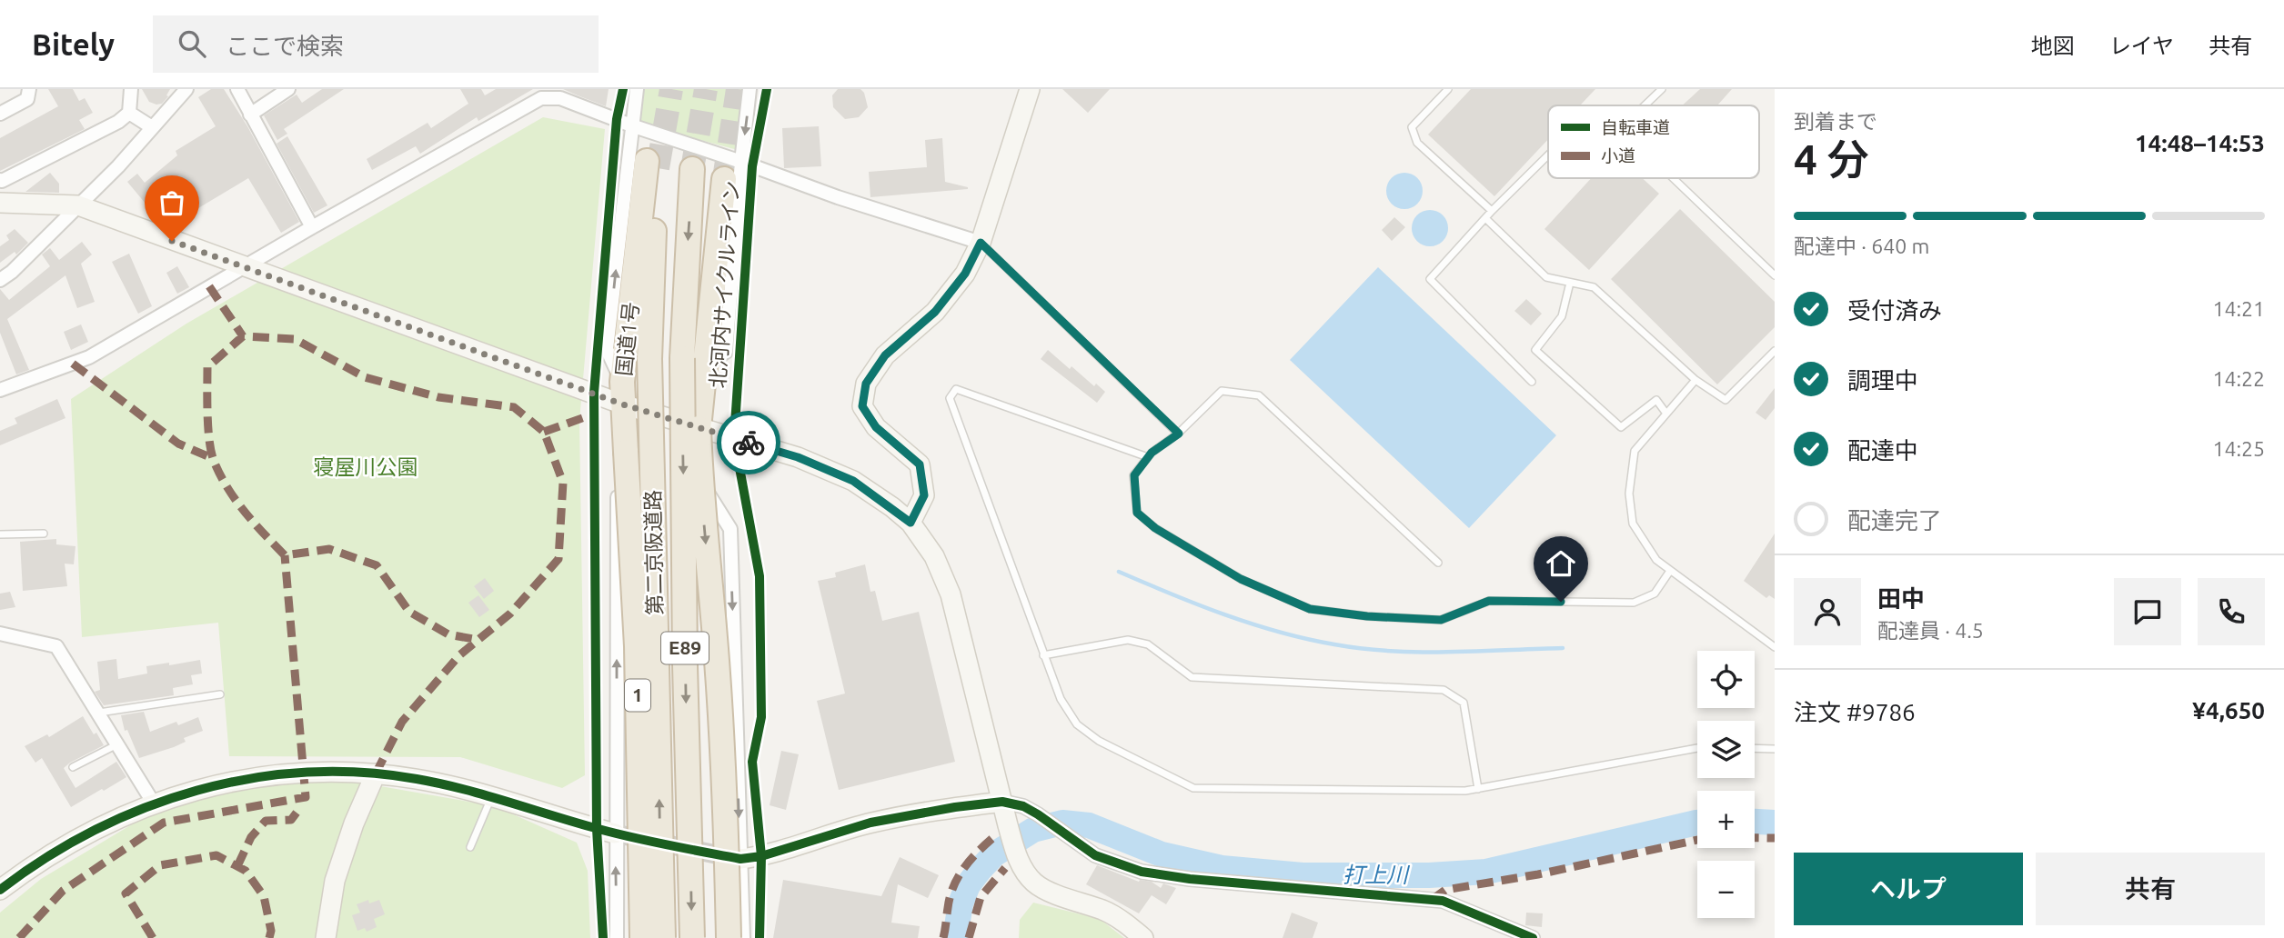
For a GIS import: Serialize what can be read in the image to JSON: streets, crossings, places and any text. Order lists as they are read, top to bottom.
{
  "streets": {
    "highway": [
      "国道1号",
      "第二京阪道路",
      "E89",
      "1"
    ],
    "cycle path": ["北河内サイクルライン"]
  },
  "crossings": [
    ["国道1号", "第二京阪道路"]
  ],
  "water": ["打上川"],
  "parks": ["寝屋川公園"],
  "legend": ["自転車道", "小道"],
  "page": {
    "header": "Bitely",
    "search": "ここで検索",
    "nav": ["地図", "レイヤ", "共有"],
    "heading": ["4 分", "到着まで", "14:48–14:53"],
    "panel": [
      "田中",
      "配達員 · 4.5",
      "注文 #9786",
      "¥4,650"
    ],
    "bar": "配達中 · 640 m",
    "list": [
      ["受付済み", "14:21"],
      ["調理中", "14:22"],
      ["配達中", "14:25"],
      "配達完了"
    ],
    "map_buttons": ["+", "−"],
    "buttons": ["ヘルプ", "共有"]
  }
}
